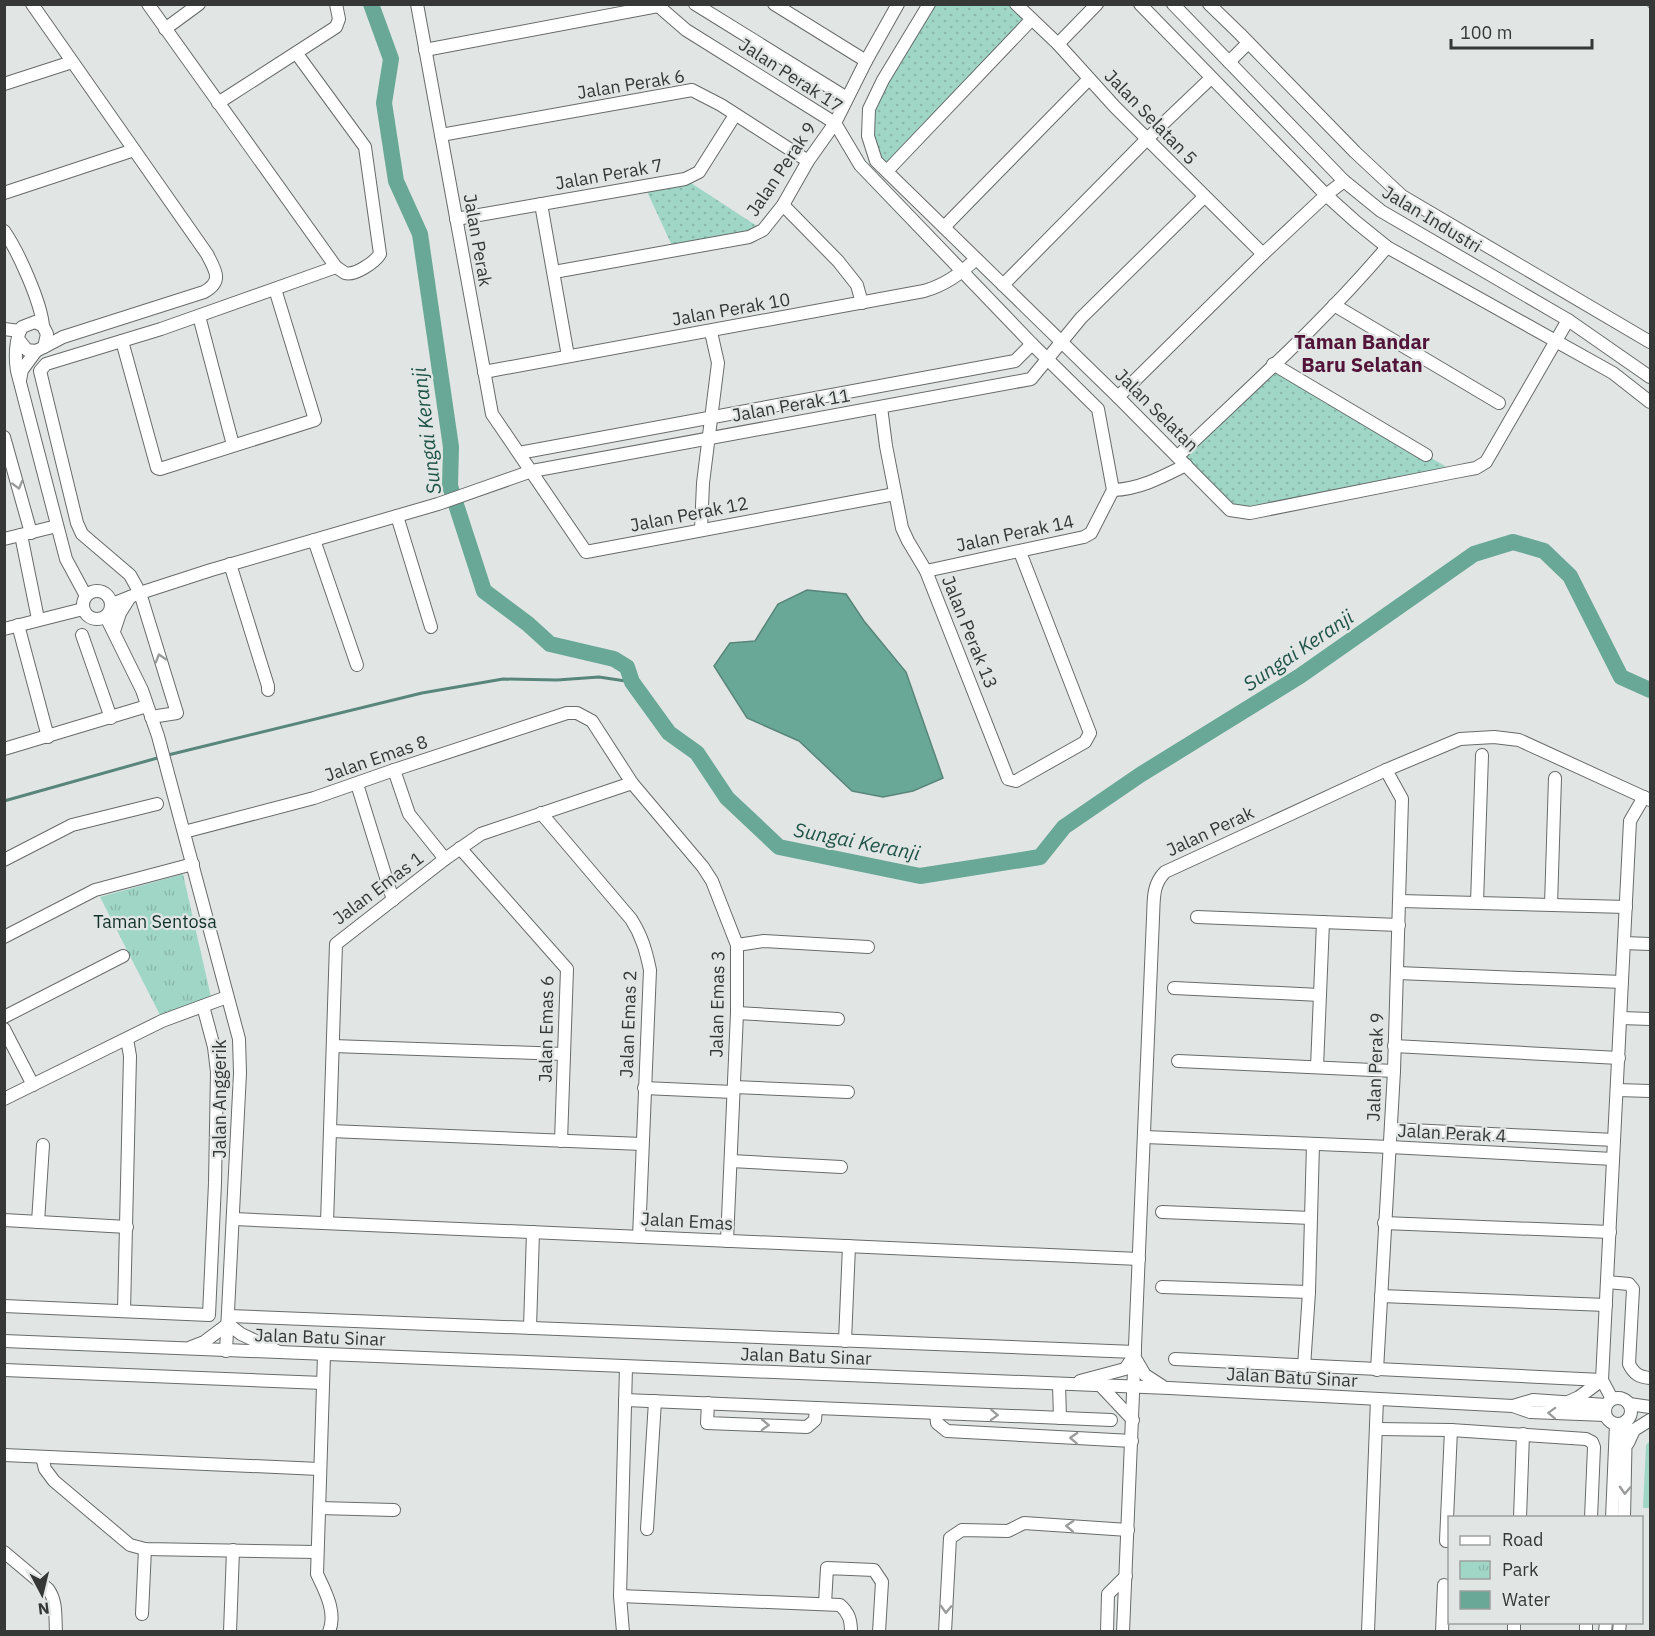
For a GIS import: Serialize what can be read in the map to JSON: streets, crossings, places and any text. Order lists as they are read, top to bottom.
{
  "streets": {
    "street": [
      "Jalan Perak 17",
      "Jalan Perak 6",
      "Jalan Selatan 5",
      "Jalan Perak 9",
      "Jalan Perak 7",
      "Jalan Industri",
      "Jalan Perak",
      "Jalan Perak 10",
      "Jalan Perak 11",
      "Jalan Selatan",
      "Jalan Perak 12",
      "Jalan Perak 14",
      "Jalan Perak 13",
      "Jalan Emas 8",
      "Jalan Emas 1",
      "Jalan Emas 3",
      "Jalan Emas 2",
      "Jalan Emas 6",
      "Jalan Anggerik",
      "Jalan Perak 4",
      "Jalan Emas",
      "Jalan Batu Sinar"
    ]
  },
  "crossings": [
    ["Jalan Perak 17", "Jalan Perak 9"],
    ["Jalan Perak 17", "Jalan Perak 10"],
    ["Jalan Perak 17", "Jalan Perak 11"],
    ["Jalan Perak 6", "Jalan Perak 9"],
    ["Jalan Perak 6", "Jalan Perak 7"],
    ["Jalan Perak 6", "Jalan Perak"],
    ["Jalan Selatan 5", "Jalan Perak 11"],
    ["Jalan Perak 9", "Jalan Perak"],
    ["Jalan Perak 9", "Jalan Perak 4"],
    ["Jalan Perak 9", "Jalan Batu Sinar"],
    ["Jalan Perak 7", "Jalan Perak"],
    ["Jalan Industri", "Jalan Selatan"],
    ["Jalan Perak", "Jalan Perak 10"],
    ["Jalan Perak", "Jalan Perak 11"],
    ["Jalan Perak", "Jalan Perak 12"],
    ["Jalan Perak", "Jalan Perak 4"],
    ["Jalan Perak", "Jalan Emas"],
    ["Jalan Perak", "Jalan Batu Sinar"],
    ["Jalan Perak 10", "Jalan Selatan"],
    ["Jalan Perak 11", "Jalan Selatan"],
    ["Jalan Perak 11", "Jalan Perak 12"],
    ["Jalan Perak 11", "Jalan Perak 13"],
    ["Jalan Perak 11", "Jalan Anggerik"],
    ["Jalan Perak 12", "Jalan Perak 13"],
    ["Jalan Perak 14", "Jalan Perak 13"],
    ["Jalan Emas 8", "Jalan Emas 3"],
    ["Jalan Emas 8", "Jalan Anggerik"],
    ["Jalan Emas 1", "Jalan Emas 3"],
    ["Jalan Emas 1", "Jalan Emas 2"],
    ["Jalan Emas 1", "Jalan Emas 6"],
    ["Jalan Emas 1", "Jalan Emas"],
    ["Jalan Emas 3", "Jalan Emas"],
    ["Jalan Emas 2", "Jalan Emas"],
    ["Jalan Anggerik", "Jalan Emas"],
    ["Jalan Anggerik", "Jalan Batu Sinar"]
  ],
  "districts": ["Taman Bandar Baru Selatan"],
  "water": ["Sungai Keranji"],
  "parks": ["Taman Sentosa"],
  "legend": ["Road", "Park", "Water"],
  "scale_bar": "100 m",
  "north": "bottom"
}
